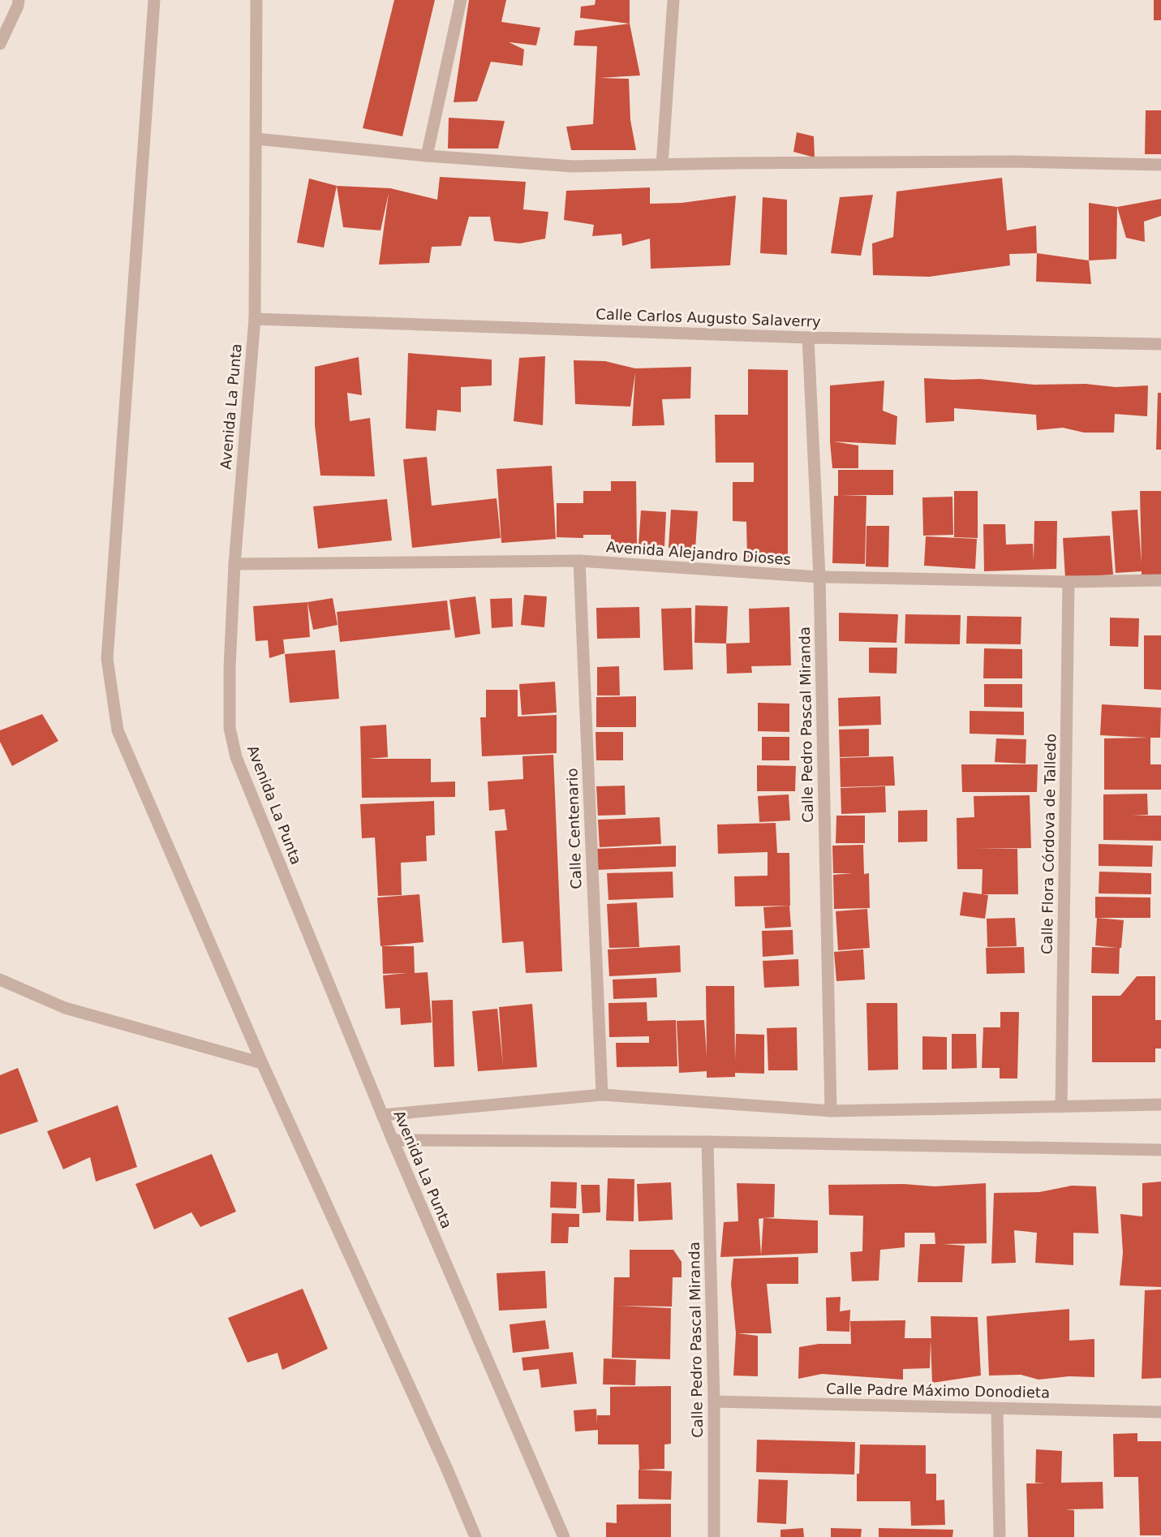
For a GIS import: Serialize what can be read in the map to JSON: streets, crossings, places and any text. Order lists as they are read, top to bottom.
{
  "streets": {
    "street": [
      "Calle Carlos Augusto Salaverry",
      "Avenida La Punta",
      "Avenida Alejandro Dioses",
      "Calle Pedro Pascal Miranda",
      "Calle Centenario",
      "Calle Flora Córdova de Talledo",
      "Calle Padre Máximo Donodieta"
    ]
  },
  "crossings": [
    ["Calle Carlos Augusto Salaverry", "Avenida La Punta"],
    ["Calle Carlos Augusto Salaverry", "Calle Pedro Pascal Miranda"],
    ["Avenida La Punta", "Avenida Alejandro Dioses"],
    ["Avenida Alejandro Dioses", "Calle Pedro Pascal Miranda"],
    ["Avenida Alejandro Dioses", "Calle Centenario"],
    ["Avenida Alejandro Dioses", "Calle Flora Córdova de Talledo"],
    ["Calle Pedro Pascal Miranda", "Calle Padre Máximo Donodieta"]
  ]
}
